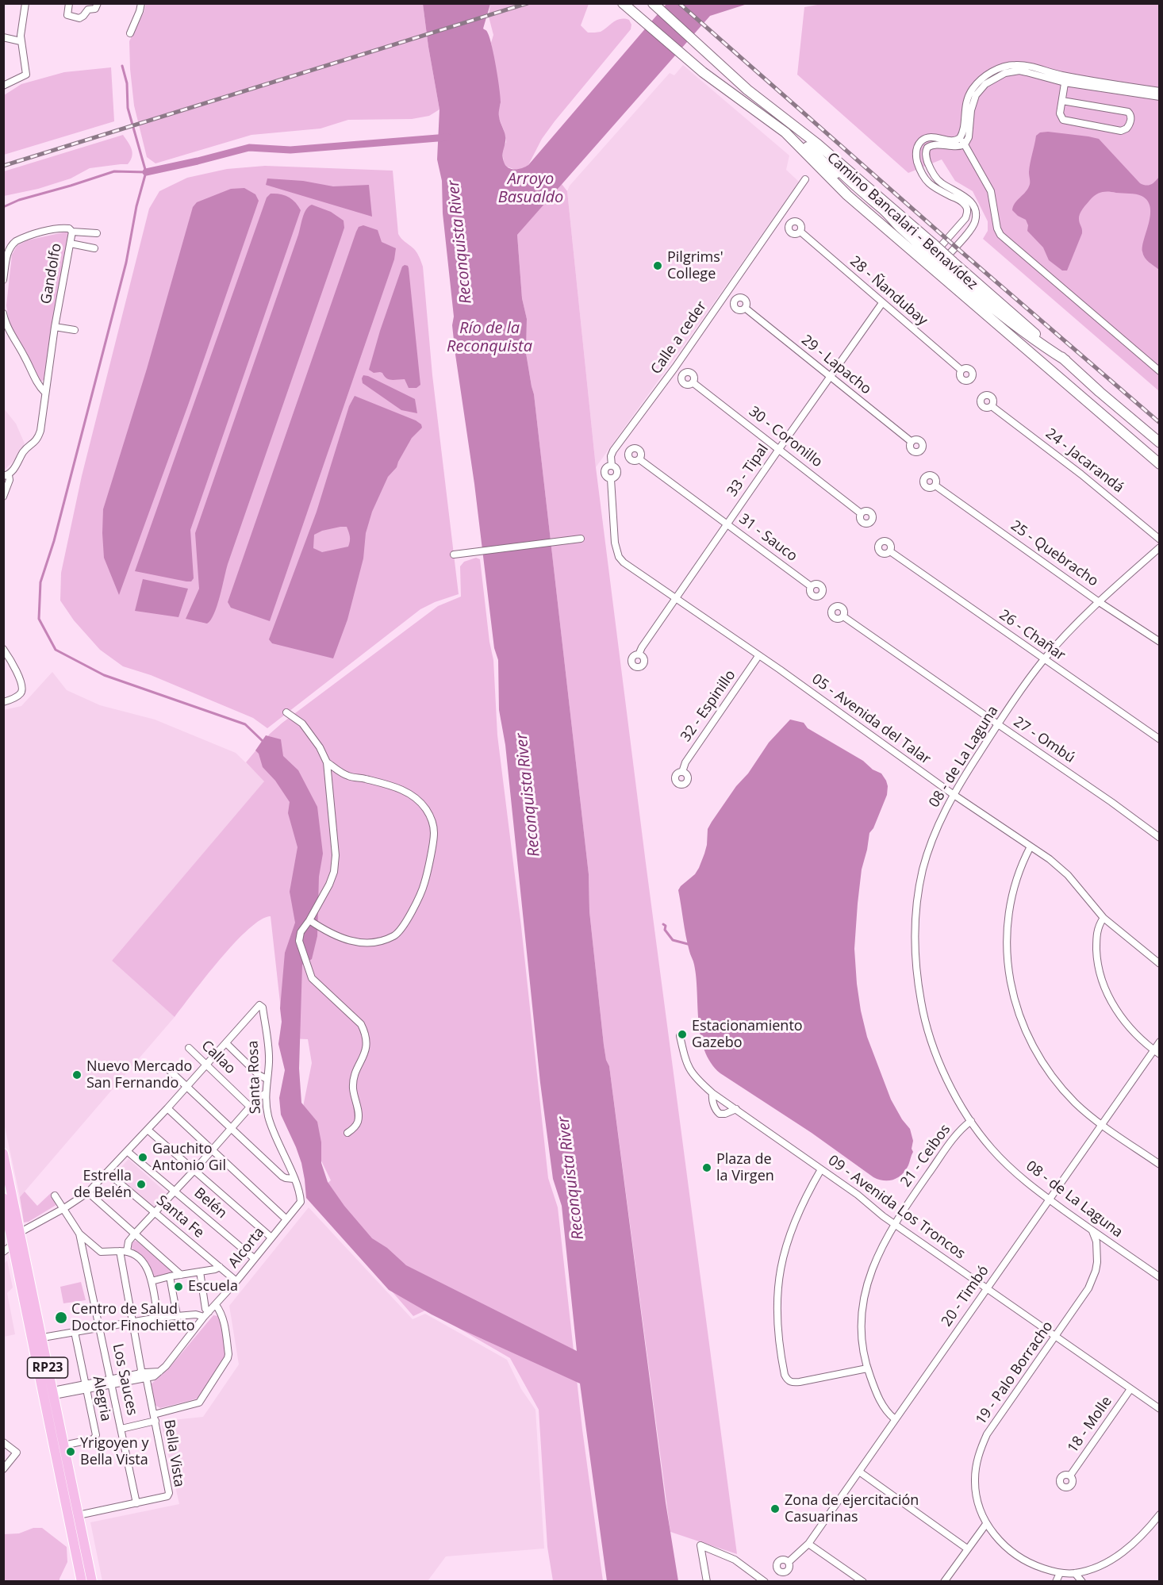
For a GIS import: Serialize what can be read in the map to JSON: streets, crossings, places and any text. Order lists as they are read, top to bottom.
{
  "streets": {
    "main road": ["Camino Bancalari - Benavídez", "RP23"],
    "street": [
      "Gandolfo",
      "28 - Ñandubay",
      "Calle a ceder",
      "29 - Lapacho",
      "30 - Coronillo",
      "24 - Jacarandá",
      "33 - Tipal",
      "31 - Sauco",
      "25 - Quebracho",
      "26 - Chañar",
      "32 - Espinillo",
      "05 - Avenida del Talar",
      "27 - Ombú",
      "08 - de La Laguna",
      "Callao",
      "Santa Rosa",
      "21 - Ceibos",
      "Belén",
      "09 - Avenida Los Troncos",
      "Santa Fe",
      "Alcorta",
      "20 - Timbó",
      "19 - Palo Borracho",
      "Los Sauces",
      "Alegria",
      "18 - Molle",
      "Bella Vista"
    ]
  },
  "crossings": [
    ["28 - Ñandubay", "33 - Tipal"],
    ["Calle a ceder", "05 - Avenida del Talar"],
    ["29 - Lapacho", "33 - Tipal"],
    ["30 - Coronillo", "33 - Tipal"],
    ["33 - Tipal", "31 - Sauco"],
    ["33 - Tipal", "05 - Avenida del Talar"],
    ["25 - Quebracho", "08 - de La Laguna"],
    ["26 - Chañar", "08 - de La Laguna"],
    ["32 - Espinillo", "05 - Avenida del Talar"],
    ["05 - Avenida del Talar", "08 - de La Laguna"],
    ["27 - Ombú", "08 - de La Laguna"],
    ["08 - de La Laguna", "21 - Ceibos"],
    ["08 - de La Laguna", "20 - Timbó"],
    ["08 - de La Laguna", "19 - Palo Borracho"],
    ["Callao", "Santa Rosa"],
    ["Santa Rosa", "Belén"],
    ["Santa Rosa", "Santa Fe"],
    ["Santa Rosa", "Alcorta"],
    ["Santa Rosa", "RP23"],
    ["Santa Rosa", "Los Sauces"],
    ["21 - Ceibos", "09 - Avenida Los Troncos"],
    ["21 - Ceibos", "20 - Timbó"],
    ["Belén", "Alcorta"],
    ["09 - Avenida Los Troncos", "20 - Timbó"],
    ["09 - Avenida Los Troncos", "19 - Palo Borracho"],
    ["09 - Avenida Los Troncos", "18 - Molle"],
    ["Santa Fe", "Alcorta"],
    ["Alcorta", "RP23"],
    ["Alcorta", "Los Sauces"],
    ["Alcorta", "Alegria"],
    ["Alcorta", "Bella Vista"],
    ["RP23", "Alegria"],
    ["RP23", "Bella Vista"],
    ["Los Sauces", "Bella Vista"]
  ],
  "water": ["Arroyo Basualdo", "Reconquista River", "Río de la Reconquista"],
  "places": [
    "Pilgrims' College",
    "Estacionamiento Gazebo",
    "Nuevo Mercado San Fernando",
    "Gauchito Antonio Gil",
    "Plaza de la Virgen",
    "Estrella de Belén",
    "Escuela",
    "Centro de Salud Doctor Finochietto",
    "Yrigoyen y Bella Vista",
    "Zona de ejercitación Casuarinas"
  ]
}
